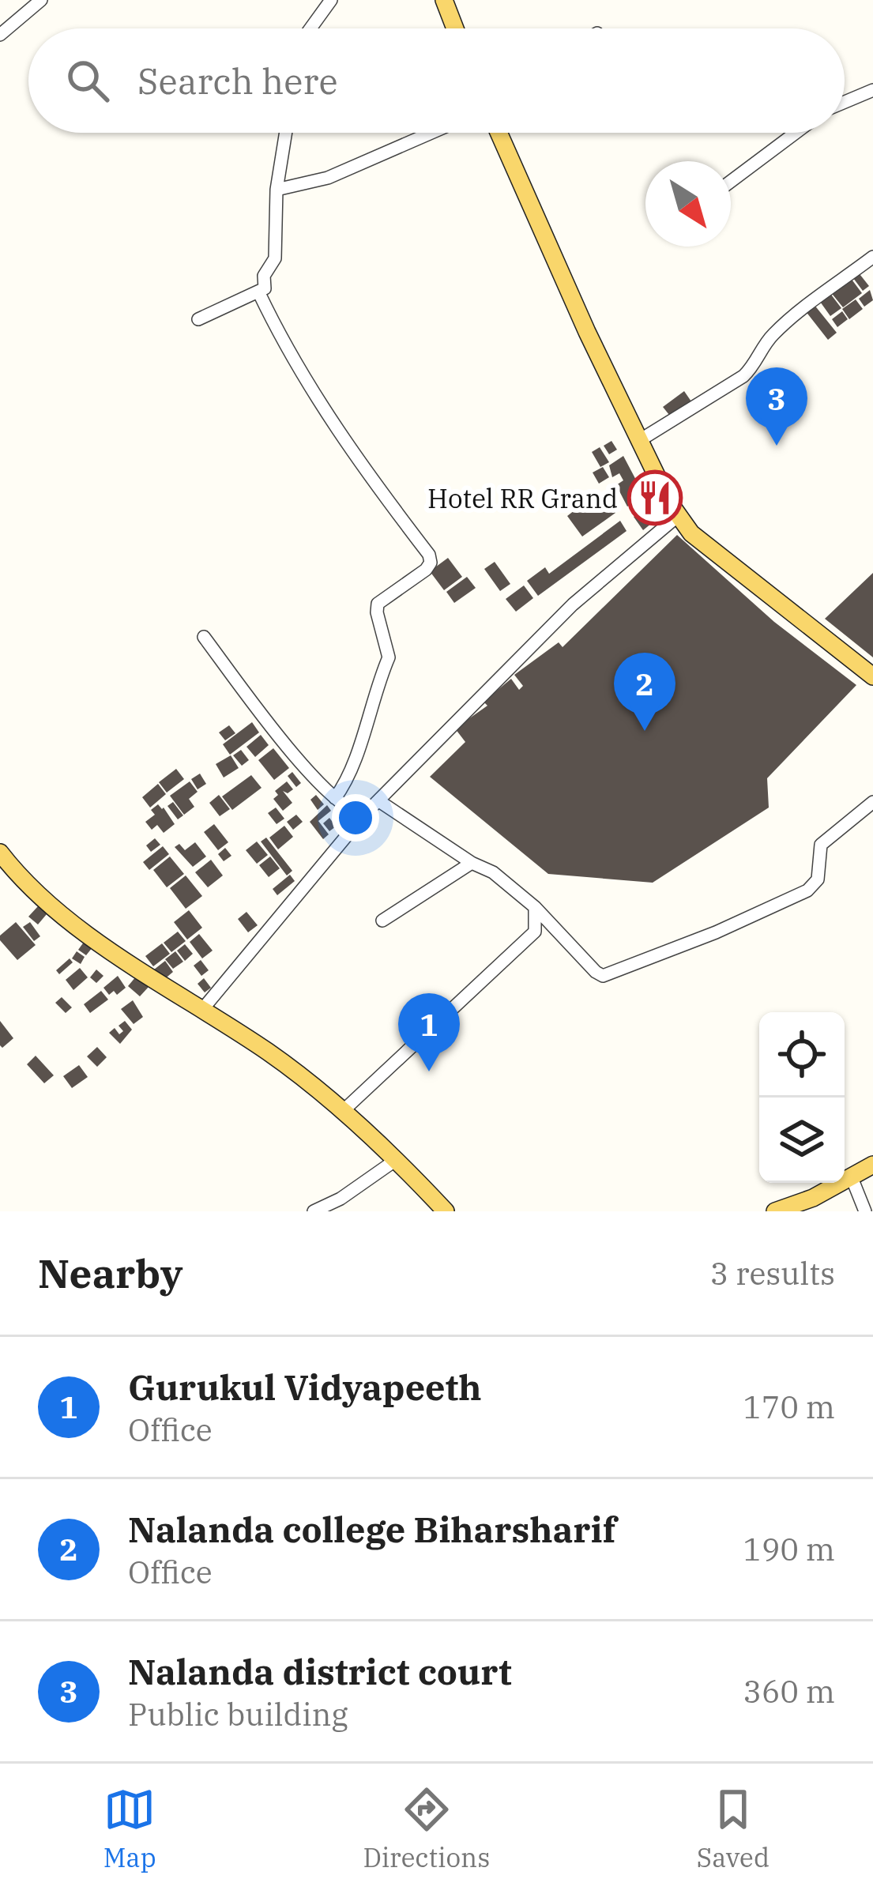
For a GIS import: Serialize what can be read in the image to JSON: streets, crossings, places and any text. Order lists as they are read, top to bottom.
{
  "places": {
    "restaurant": ["Hotel RR Grand"]
  },
  "north": "bottom right",
  "page": {
    "search": "Search here",
    "pins": ["3", "2", "1"],
    "heading": ["Nearby", "3 results"],
    "list": [
      {
        "mark": "1",
        "name": "Gurukul Vidyapeeth",
        "note": "Office",
        "value": "170 m"
      },
      {
        "mark": "2",
        "name": "Nalanda college Biharsharif",
        "note": "Office",
        "value": "190 m"
      },
      {
        "mark": "3",
        "name": "Nalanda district court",
        "note": "Public building",
        "value": "360 m"
      }
    ],
    "nav": ["Map", "Directions", "Saved"]
  }
}
